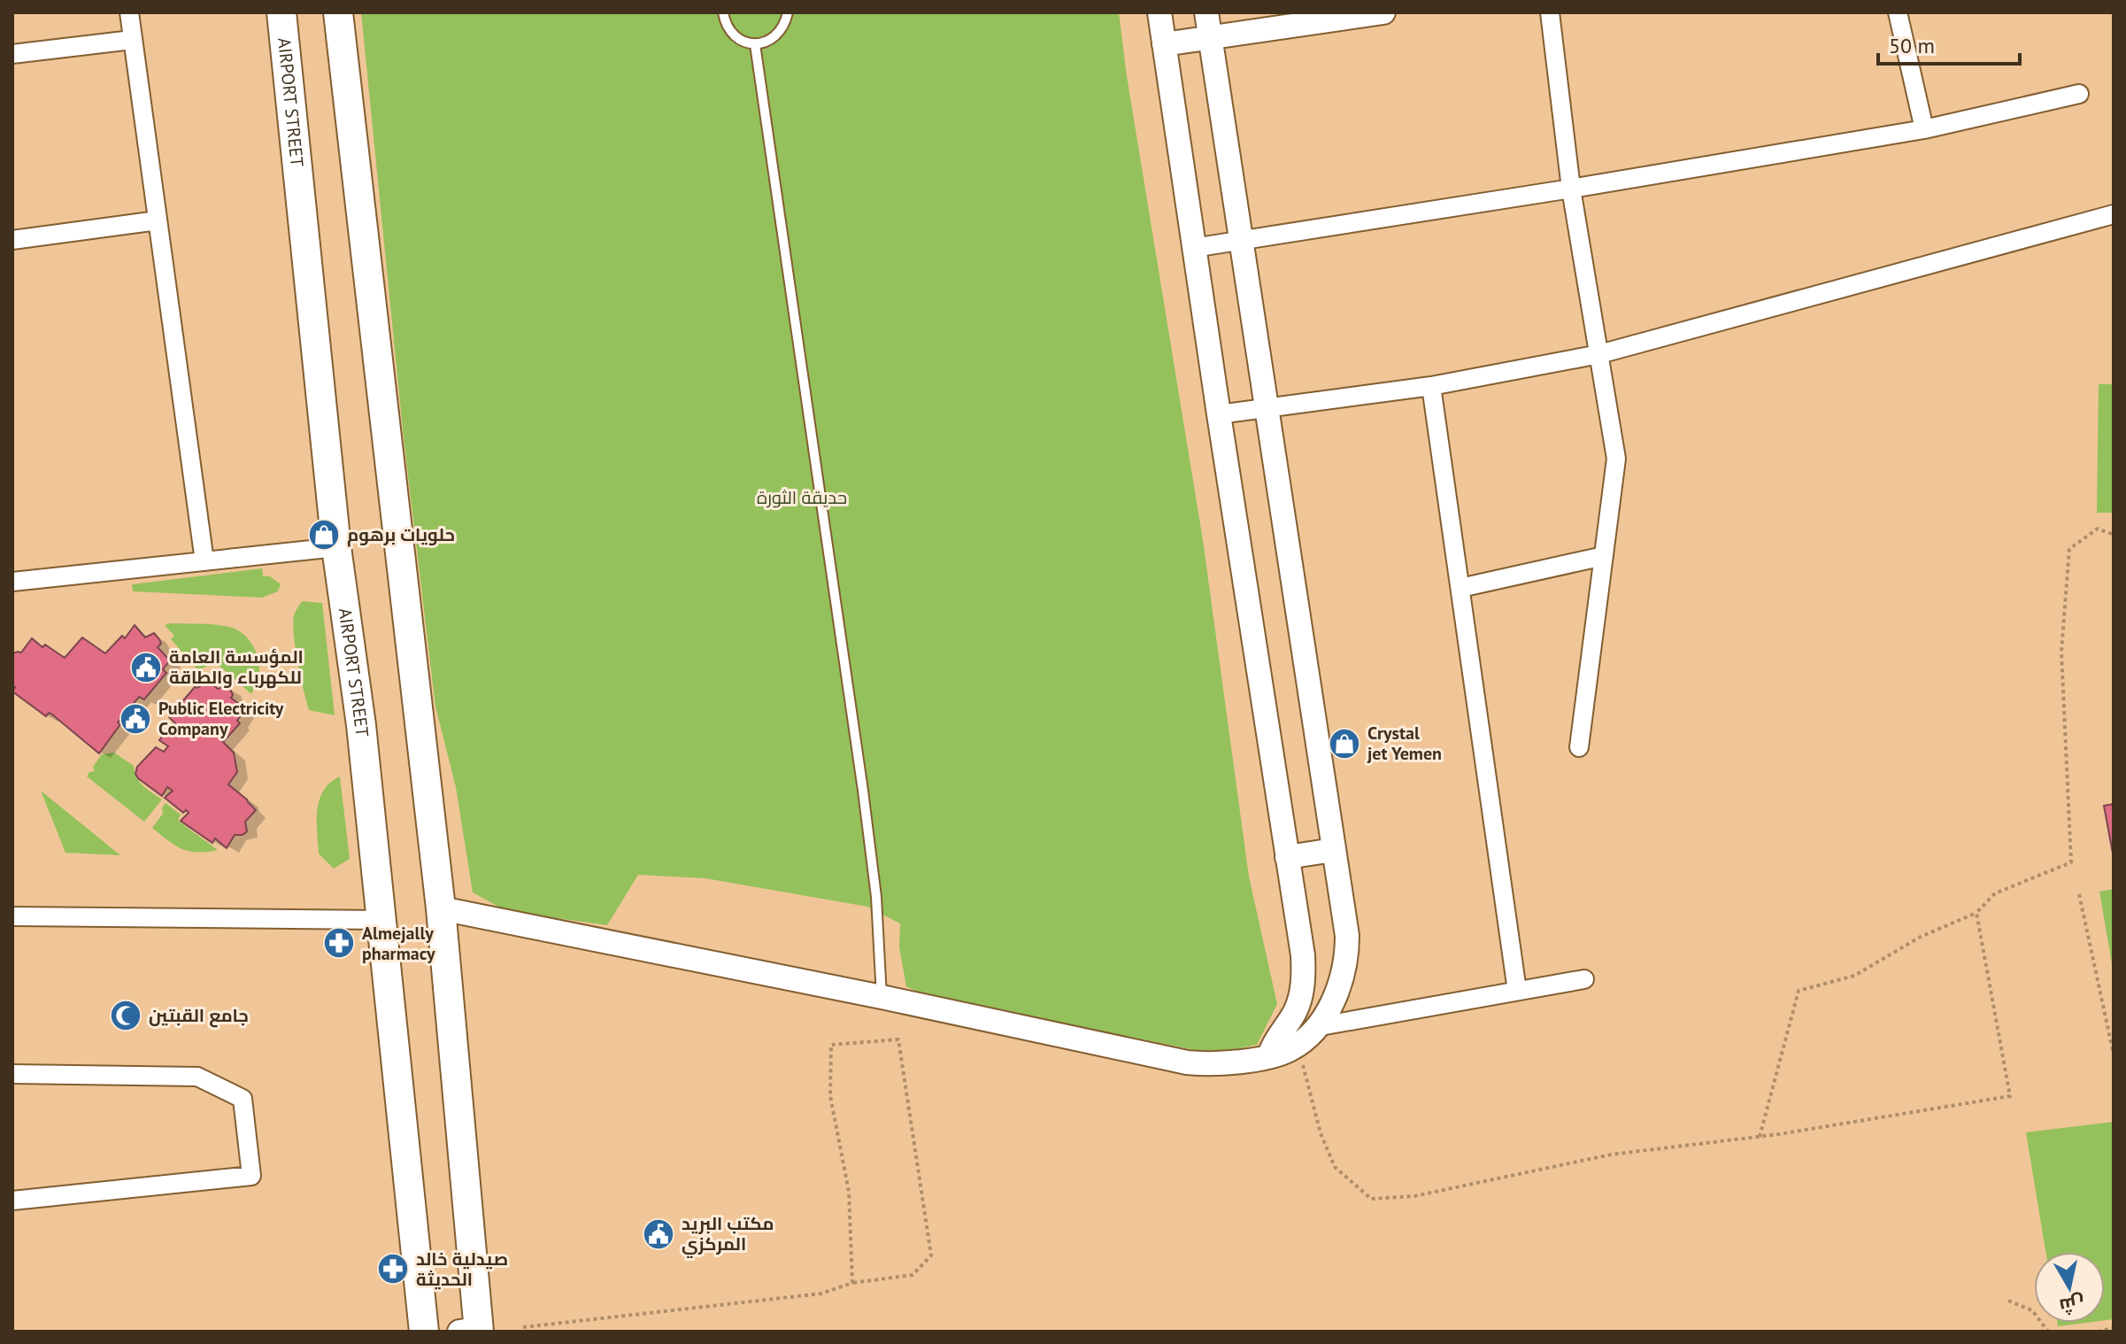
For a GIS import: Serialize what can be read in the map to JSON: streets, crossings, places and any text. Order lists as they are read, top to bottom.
{
  "streets": {
    "main road": ["AIRPORT STREET"]
  },
  "parks": ["حديقة الثورة"],
  "places": {
    "shop": ["حلويات برهوم", "Crystal jet Yemen"],
    "public building": ["المؤسسة العامة للكهرباء والطاقة", "Public Electricity Company", "مكتب البريد المركزي"],
    "pharmacy": ["Almejally pharmacy", "صيدلية خالد الحديثة"],
    "mosque": ["جامع القبتين"]
  },
  "scale_bar": "50 m",
  "north": "bottom"
}
